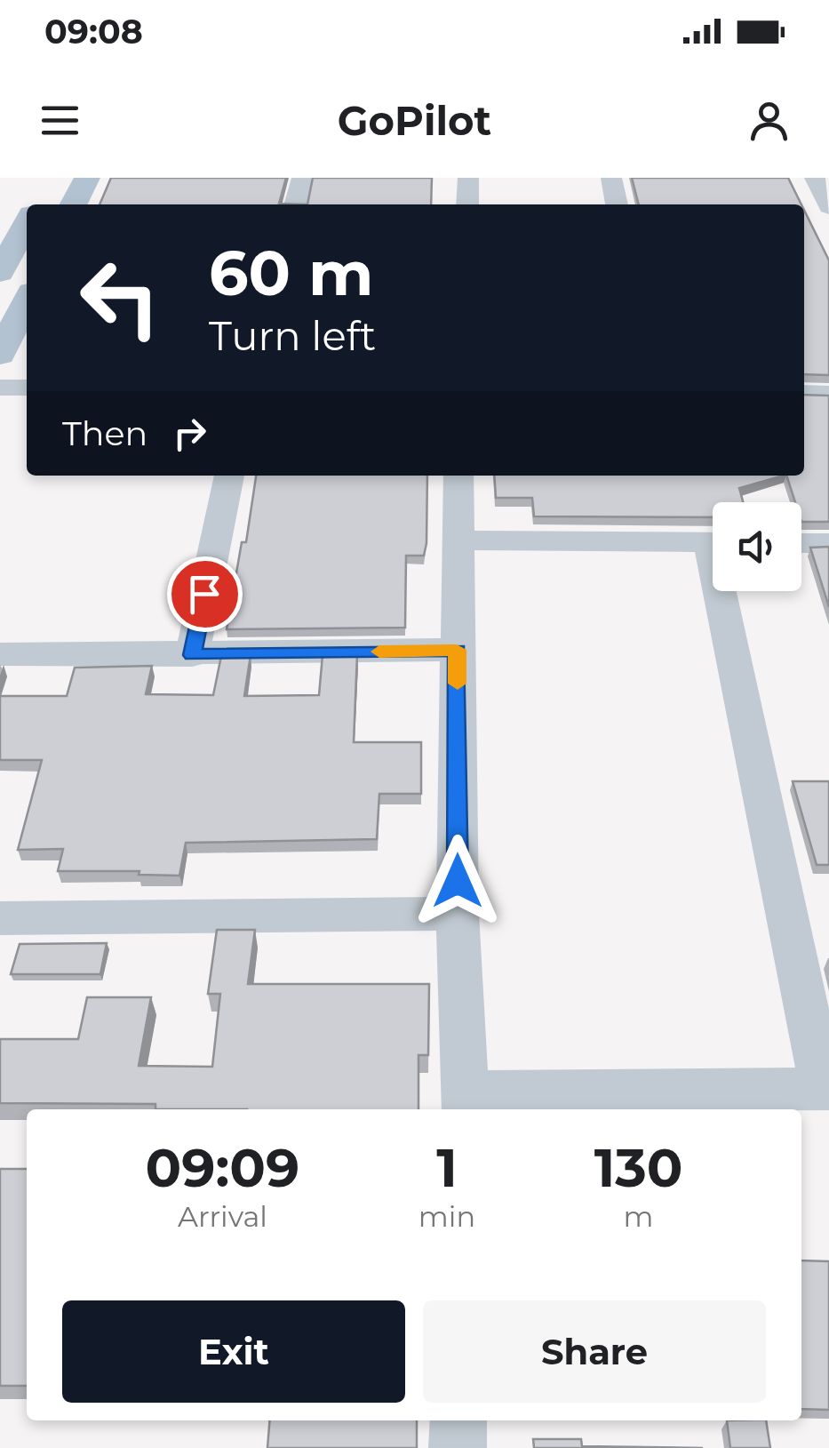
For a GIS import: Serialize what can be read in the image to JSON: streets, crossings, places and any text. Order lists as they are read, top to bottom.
{
  "page": {
    "status": "09:08",
    "header": "GoPilot",
    "turn": ["60 m", "Turn left"],
    "then": "Then",
    "eta": [
      "09:09",
      "Arrival",
      "1",
      "min",
      "130",
      "m"
    ],
    "buttons": ["Exit", "Share"]
  }
}
